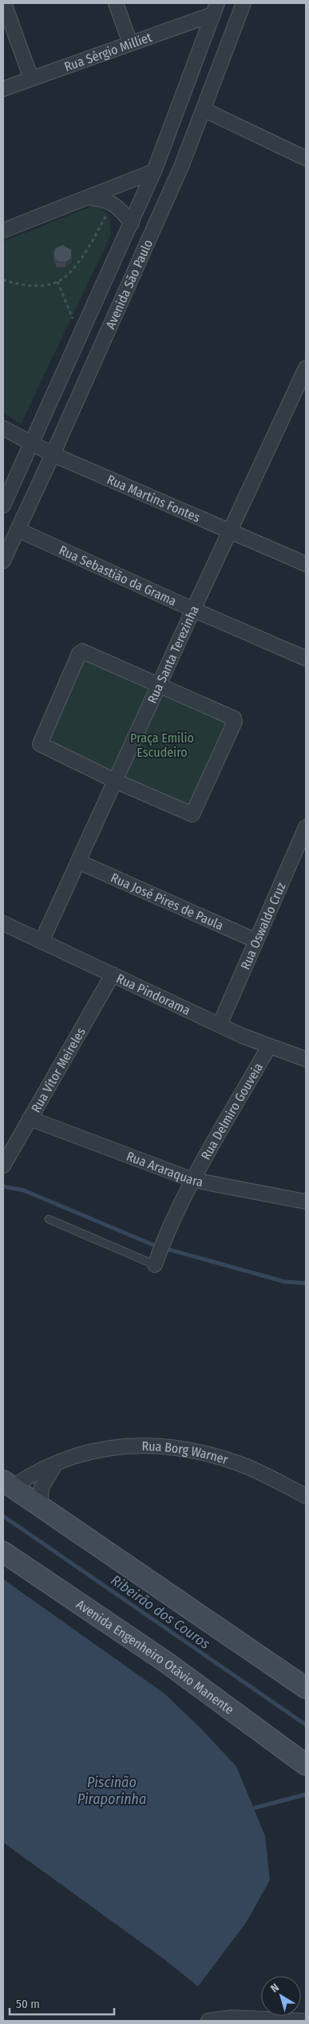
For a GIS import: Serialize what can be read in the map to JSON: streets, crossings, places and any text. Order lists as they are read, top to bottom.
{
  "streets": {
    "main road": ["Avenida Engenheiro Otávio Manente"],
    "street": [
      "Rua Sérgio Milliet",
      "Avenida São Paulo",
      "Rua Martins Fontes",
      "Rua Sebastião da Grama",
      "Rua Santa Terezinha",
      "Rua José Pires de Paula",
      "Rua Oswaldo Cruz",
      "Rua Pindorama",
      "Rua Vitor Meireles",
      "Rua Delmiro Gouveia",
      "Rua Araraquara",
      "Rua Borg Warner"
    ]
  },
  "crossings": [
    ["Rua Sérgio Milliet", "Avenida São Paulo"],
    ["Avenida São Paulo", "Rua Martins Fontes"],
    ["Avenida São Paulo", "Rua Sebastião da Grama"],
    ["Rua Martins Fontes", "Rua Santa Terezinha"],
    ["Rua Sebastião da Grama", "Rua Santa Terezinha"],
    ["Rua Santa Terezinha", "Rua José Pires de Paula"],
    ["Rua Santa Terezinha", "Rua Pindorama"],
    ["Rua José Pires de Paula", "Rua Oswaldo Cruz"],
    ["Rua Oswaldo Cruz", "Rua Pindorama"],
    ["Rua Pindorama", "Rua Vitor Meireles"],
    ["Rua Pindorama", "Rua Delmiro Gouveia"],
    ["Rua Vitor Meireles", "Rua Araraquara"],
    ["Rua Delmiro Gouveia", "Rua Araraquara"]
  ],
  "water": ["Ribeirão dos Couros", "Piscinão Piraporinha"],
  "parks": ["Praça Emílio Escudeiro"],
  "scale_bar": "50 m",
  "north": "top left"
}
